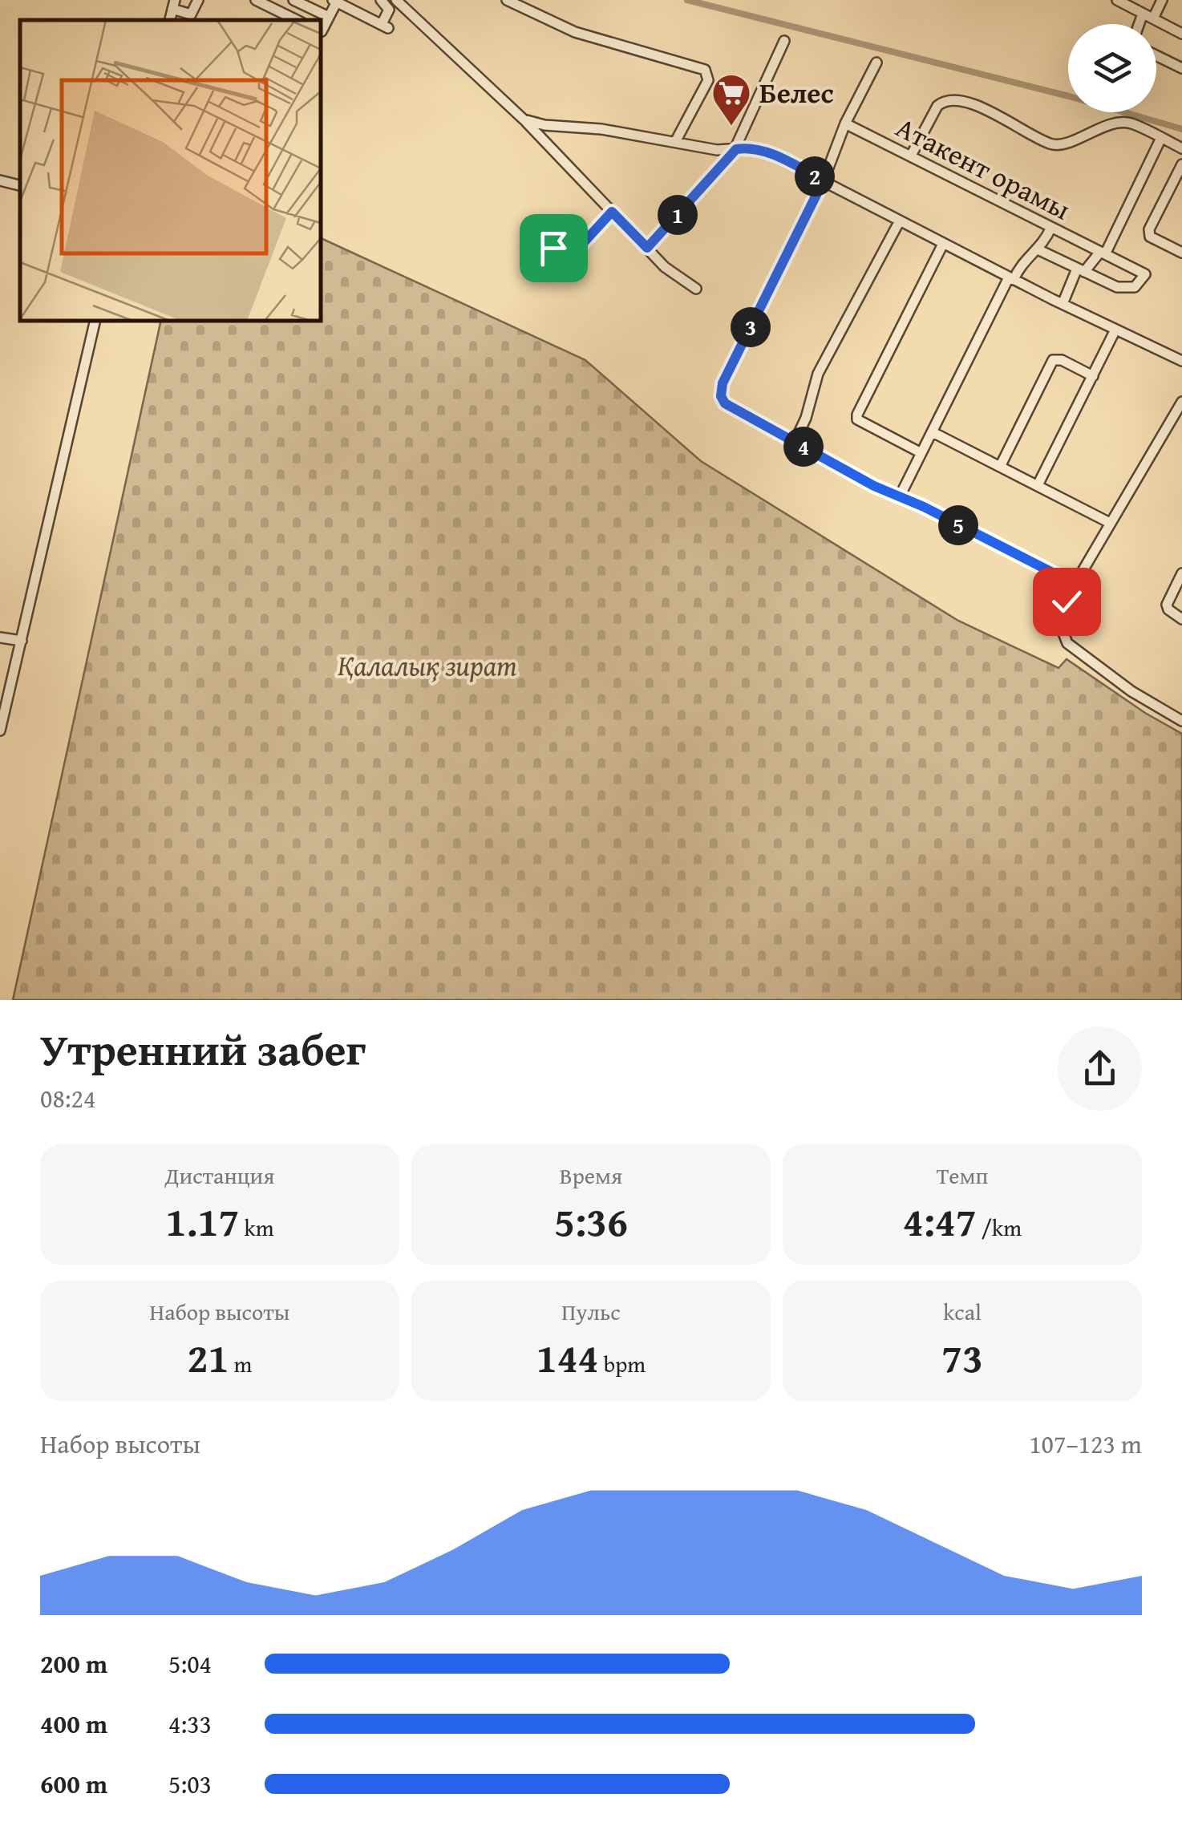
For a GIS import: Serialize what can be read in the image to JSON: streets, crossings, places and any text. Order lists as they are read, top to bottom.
{
  "streets": {
    "street": ["Атакент орамы"]
  },
  "parks": ["Қалалық зират"],
  "places": {
    "supermarket": ["Белес"]
  },
  "page": {
    "pins": [
      "2",
      "1",
      "3",
      "4",
      "5"
    ],
    "heading": ["Утренний забег", "08:24"],
    "stats": [
      ["Дистанция", "1.17 km"],
      ["Время", "5:36"],
      ["Темп", "4:47 /km"],
      ["Набор высоты", "21 m"],
      ["Пульс", "144 bpm"],
      ["kcal", "73"]
    ],
    "chart": ["Набор высоты", "107–123 m"],
    "list": [
      {
        "name": "200 m",
        "note": "5:04"
      },
      {
        "name": "400 m",
        "note": "4:33"
      },
      {
        "name": "600 m",
        "note": "5:03"
      }
    ]
  }
}
